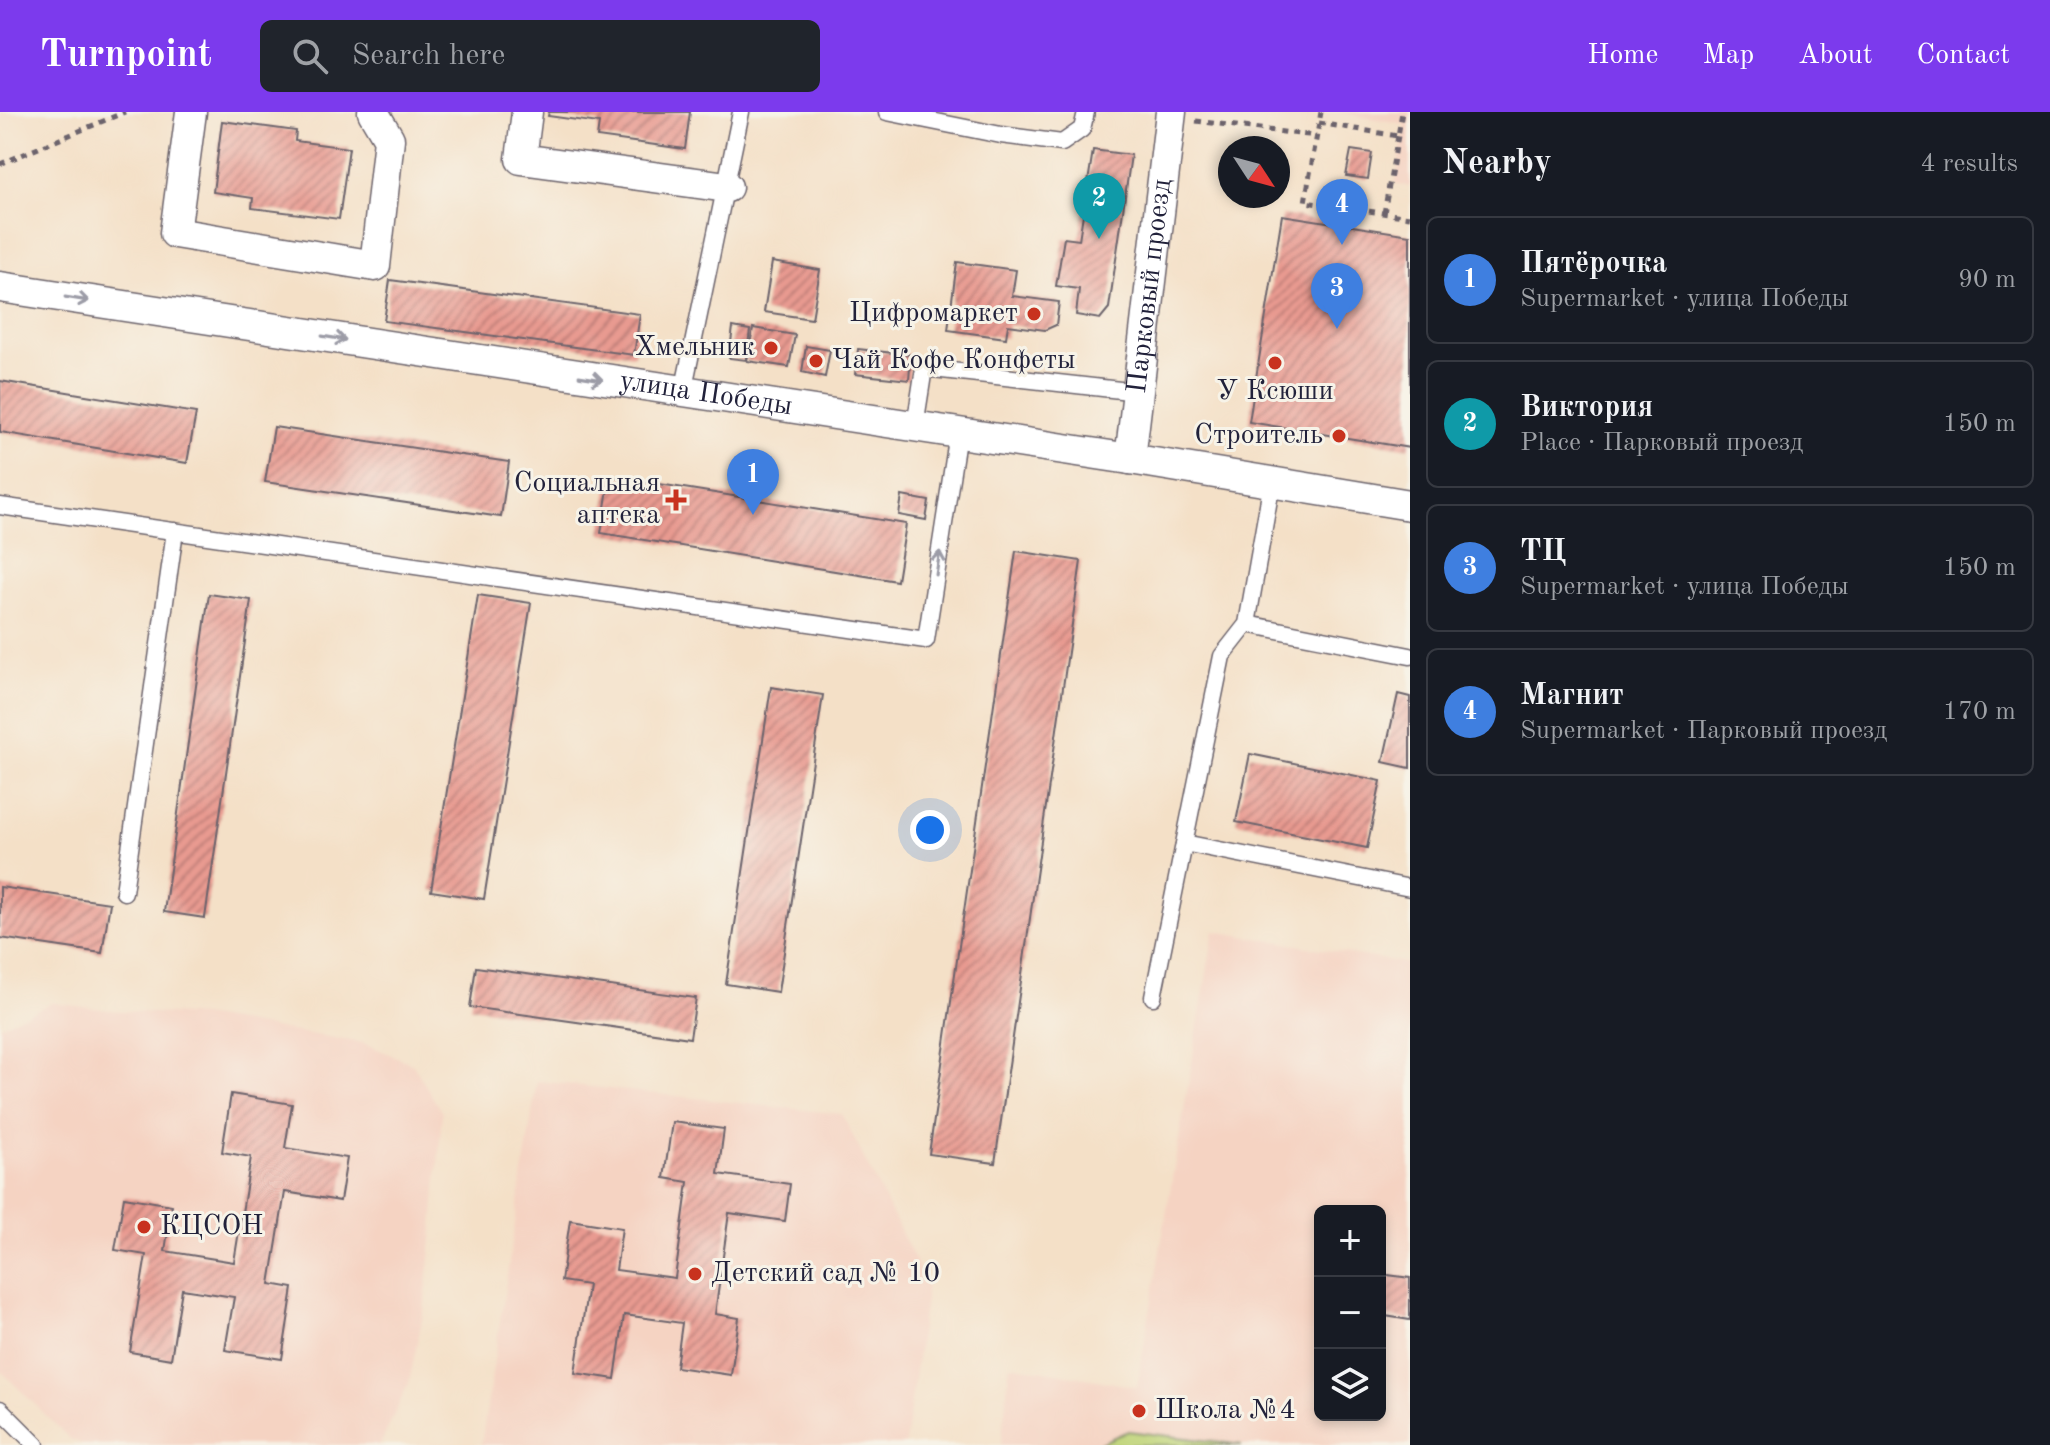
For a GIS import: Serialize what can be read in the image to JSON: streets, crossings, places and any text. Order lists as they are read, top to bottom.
{
  "streets": {
    "street": ["Парковый проезд", "улица Победы"]
  },
  "crossings": [
    ["Парковый проезд", "улица Победы"]
  ],
  "one_way": ["улица Победы"],
  "places": {
    "other": [
      "Цифромаркет",
      "Хмельник",
      "Чай Кофе Конфеты",
      "У Ксюши",
      "Строитель",
      "КЦСОН",
      "Детский сад № 10",
      "Школа №4"
    ],
    "health": ["Социальная аптека"]
  },
  "north": "bottom right",
  "page": {
    "header": "Turnpoint",
    "search": "Search here",
    "nav": [
      "Home",
      "Map",
      "About",
      "Contact"
    ],
    "heading": ["Nearby", "4 results"],
    "pins": [
      "2",
      "4",
      "3",
      "1"
    ],
    "list": [
      {
        "mark": "1",
        "name": "Пятёрочка",
        "note": "Supermarket · улица Победы",
        "value": "90 m"
      },
      {
        "mark": "2",
        "name": "Виктория",
        "note": "Place · Парковый проезд",
        "value": "150 m"
      },
      {
        "mark": "3",
        "name": "ТЦ",
        "note": "Supermarket · улица Победы",
        "value": "150 m"
      },
      {
        "mark": "4",
        "name": "Магнит",
        "note": "Supermarket · Парковый проезд",
        "value": "170 m"
      }
    ],
    "map_buttons": ["+", "−"]
  }
}
